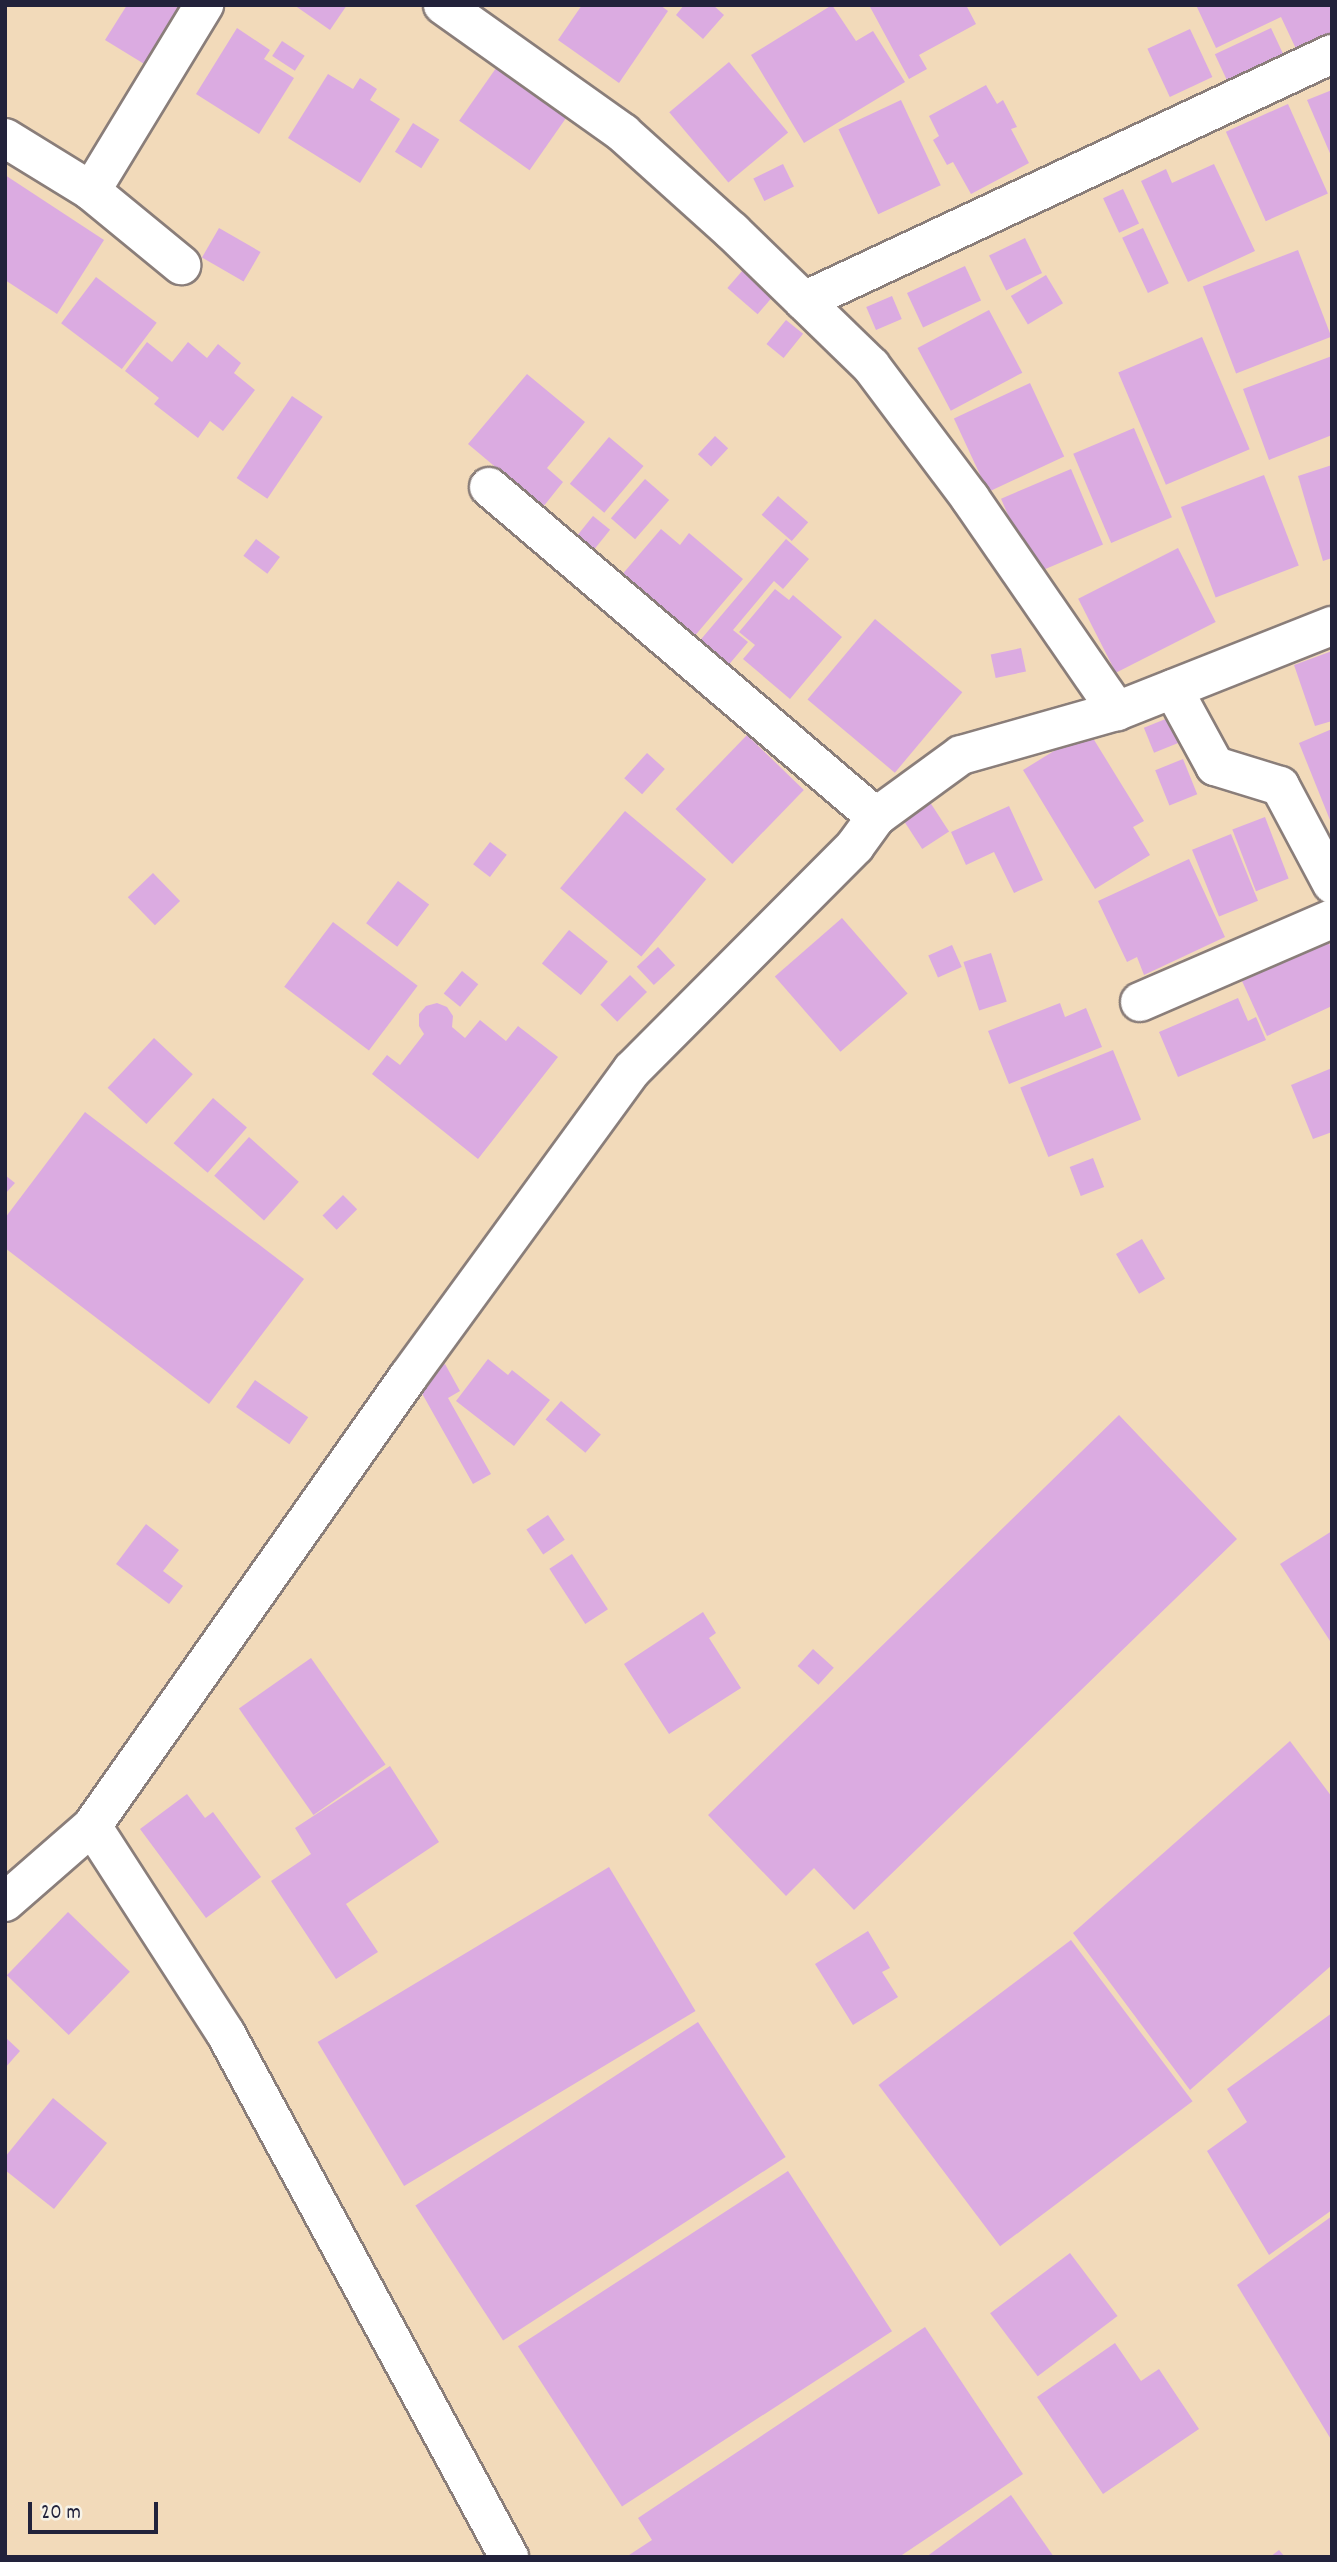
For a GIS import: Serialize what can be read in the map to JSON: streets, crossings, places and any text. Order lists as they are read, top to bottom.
{
  "scale_bar": "20 m"
}
